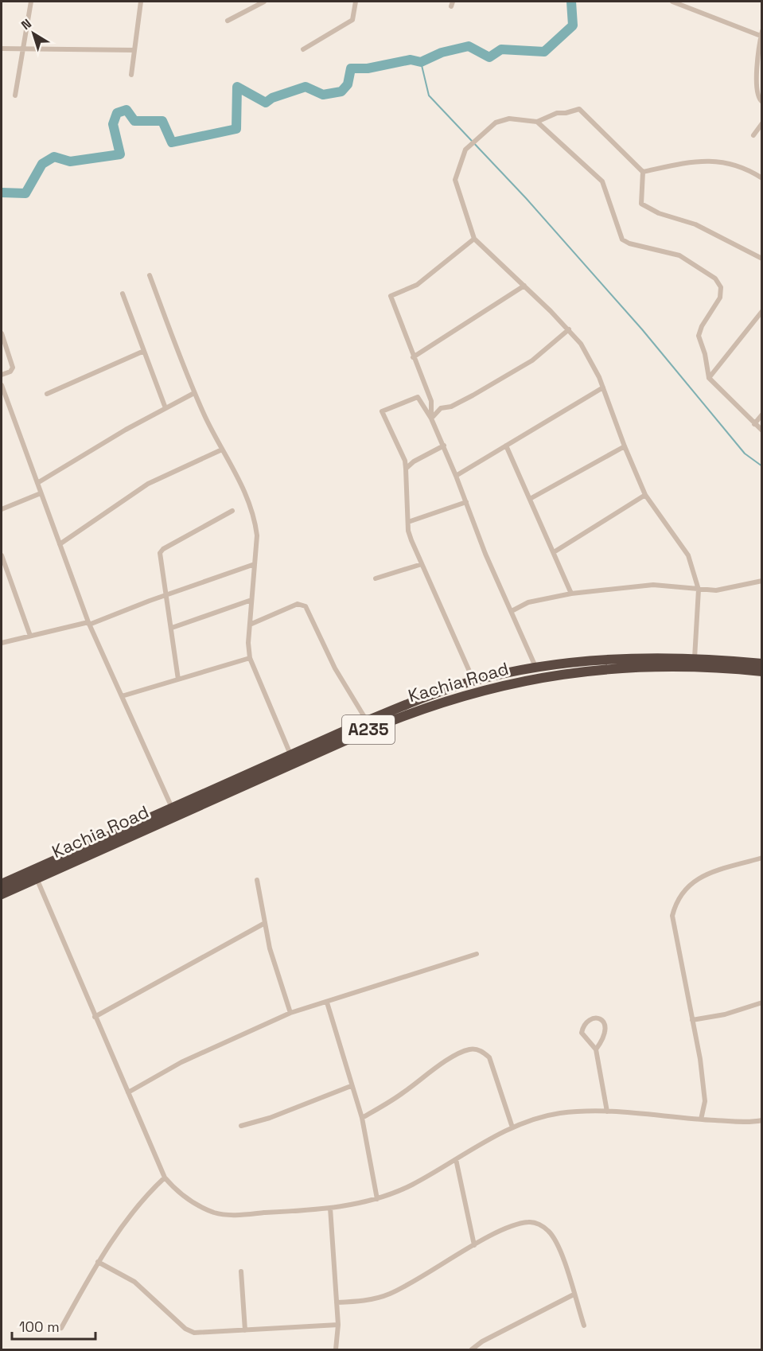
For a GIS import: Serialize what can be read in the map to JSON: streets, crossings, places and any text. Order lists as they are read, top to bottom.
{
  "streets": {
    "highway": ["Kachia Road", "A235"]
  },
  "scale_bar": "100 m",
  "north": "top left"
}
